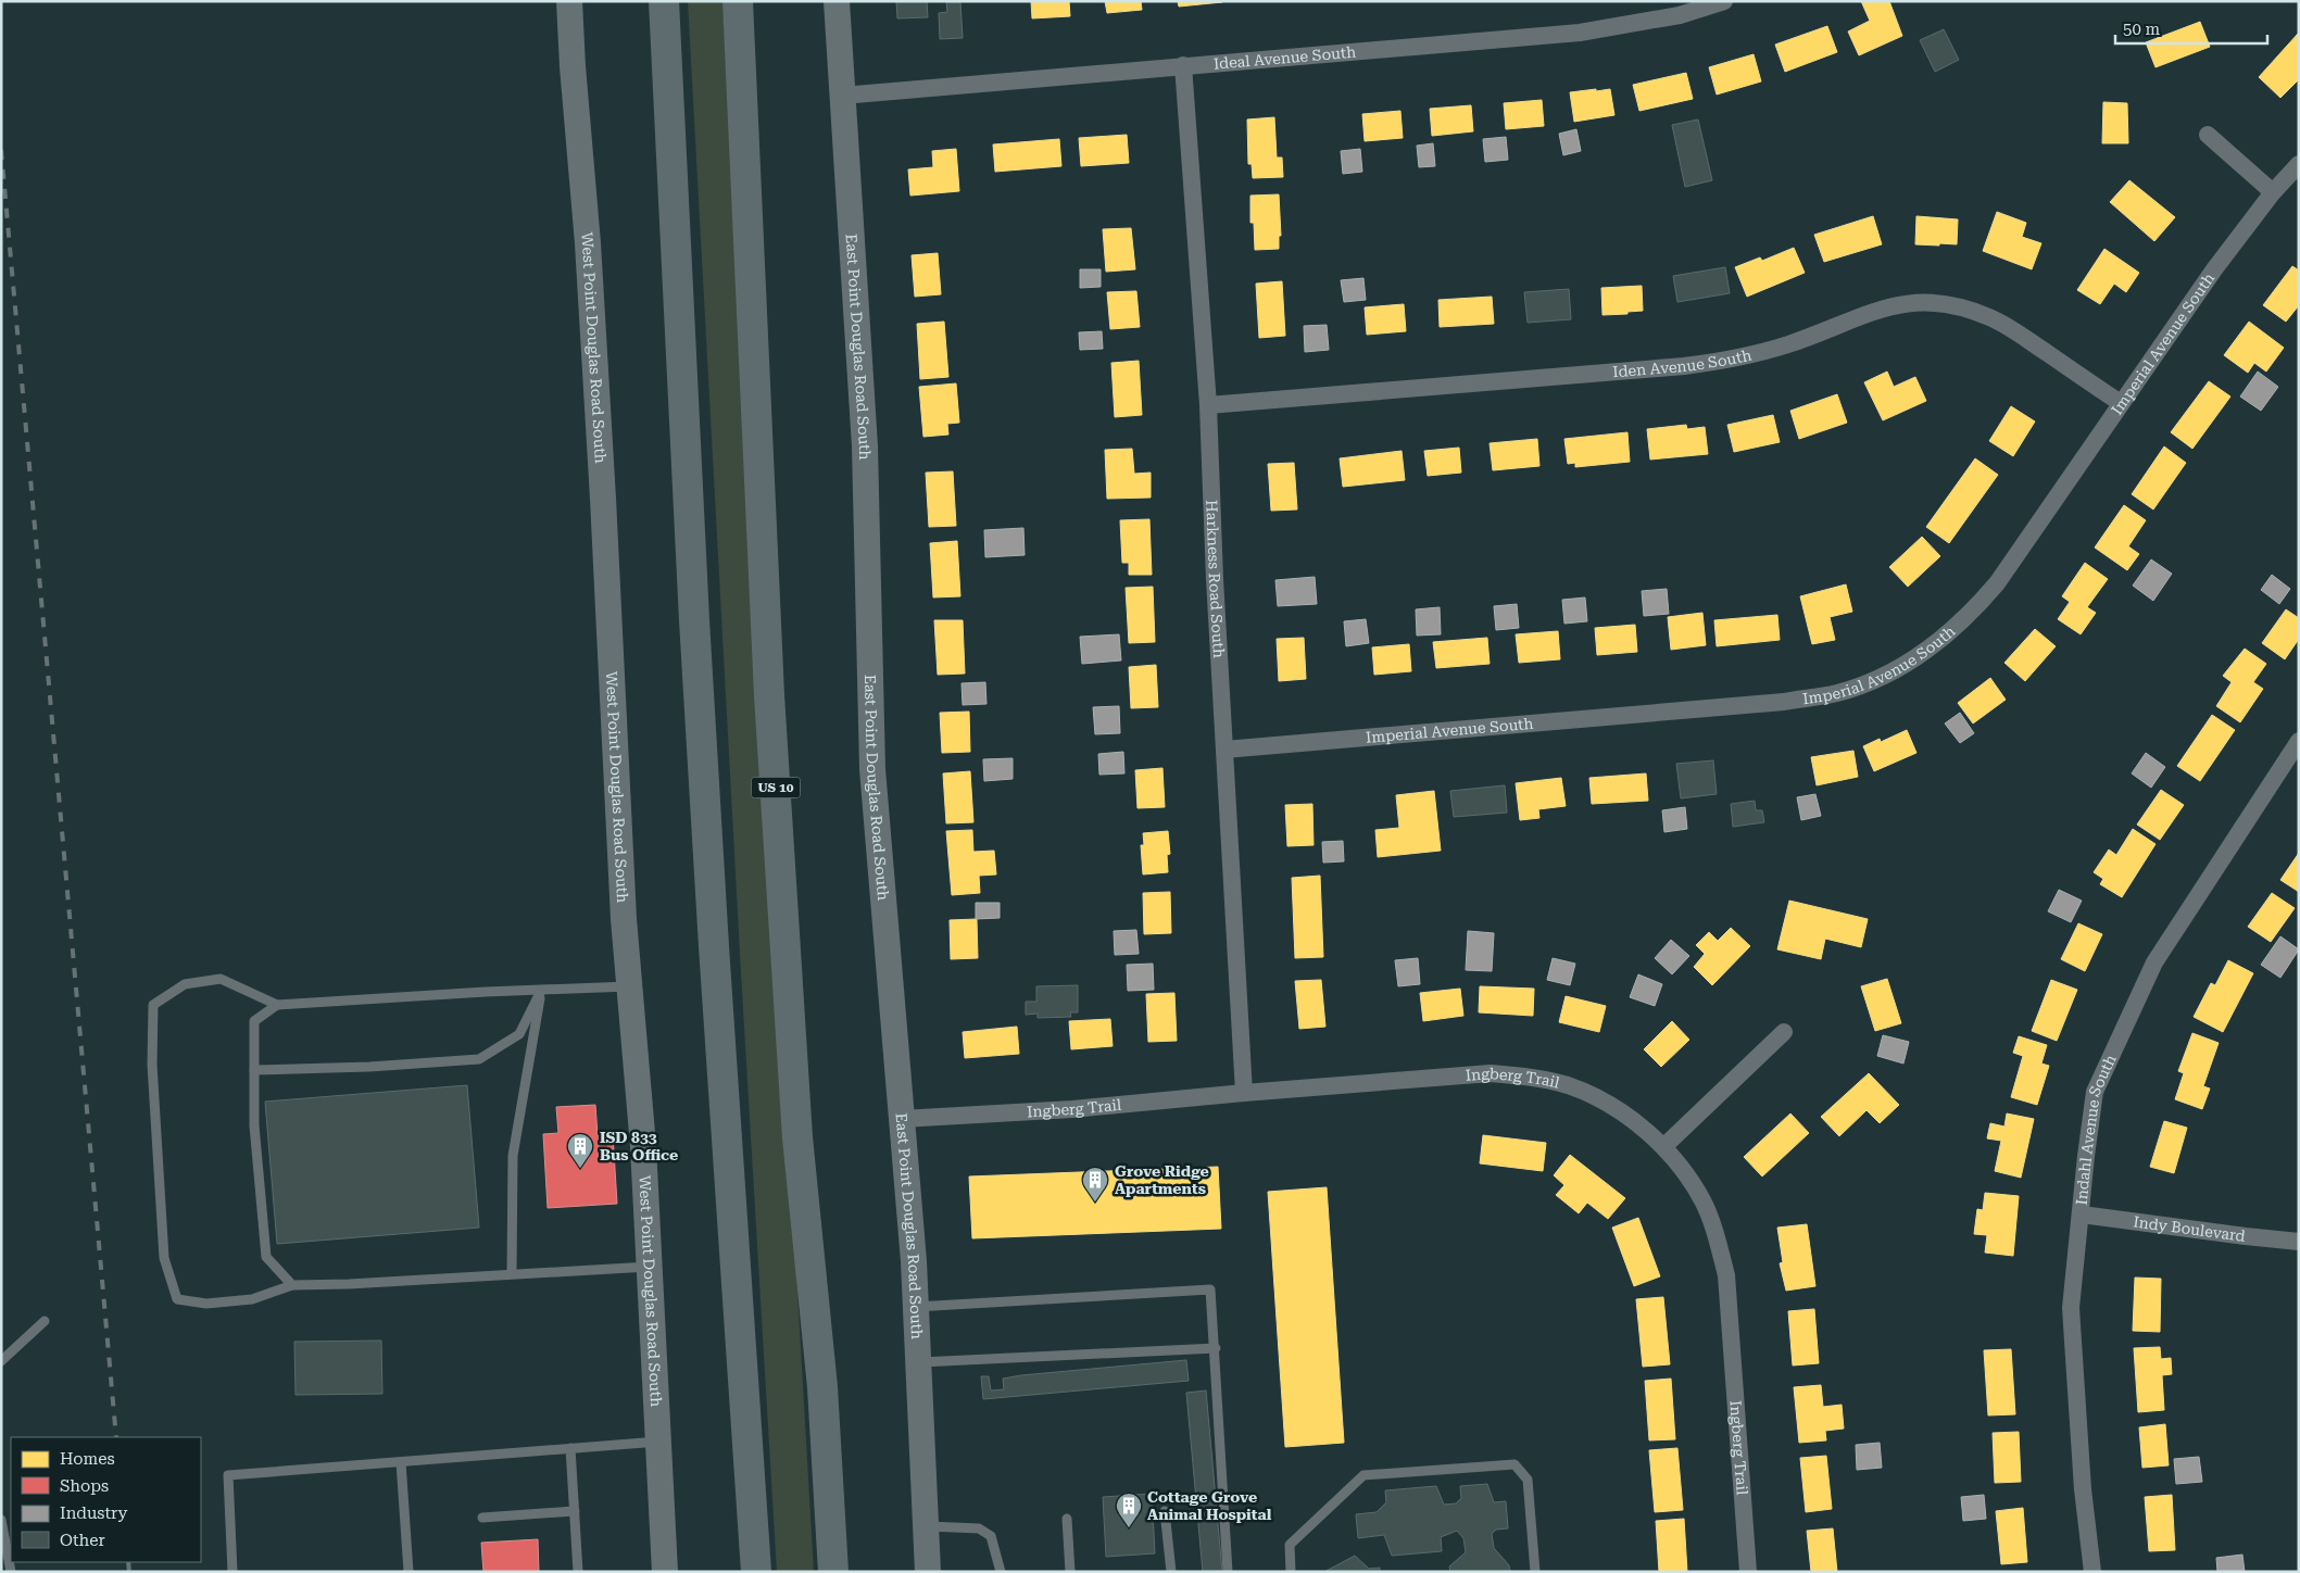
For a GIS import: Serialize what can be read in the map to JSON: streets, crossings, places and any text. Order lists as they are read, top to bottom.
{
  "streets": {
    "highway": ["US 10"],
    "street": [
      "Ideal Avenue South",
      "Imperial Avenue South",
      "West Point Douglas Road South",
      "East Point Douglas Road South",
      "Iden Avenue South",
      "Harkness Road South",
      "Ingberg Trail",
      "Indahl Avenue South",
      "Indy Boulevard"
    ]
  },
  "crossings": [
    ["Ideal Avenue South", "East Point Douglas Road South"],
    ["Ideal Avenue South", "Harkness Road South"],
    ["Imperial Avenue South", "Iden Avenue South"],
    ["Imperial Avenue South", "Harkness Road South"],
    ["East Point Douglas Road South", "Ingberg Trail"],
    ["Iden Avenue South", "Harkness Road South"],
    ["Harkness Road South", "Ingberg Trail"],
    ["Indahl Avenue South", "Indy Boulevard"]
  ],
  "places": {
    "building": ["ISD 833 Bus Office", "Grove Ridge Apartments", "Cottage Grove Animal Hospital"]
  },
  "legend": [
    "Homes",
    "Shops",
    "Industry",
    "Other"
  ],
  "scale_bar": "50 m"
}
